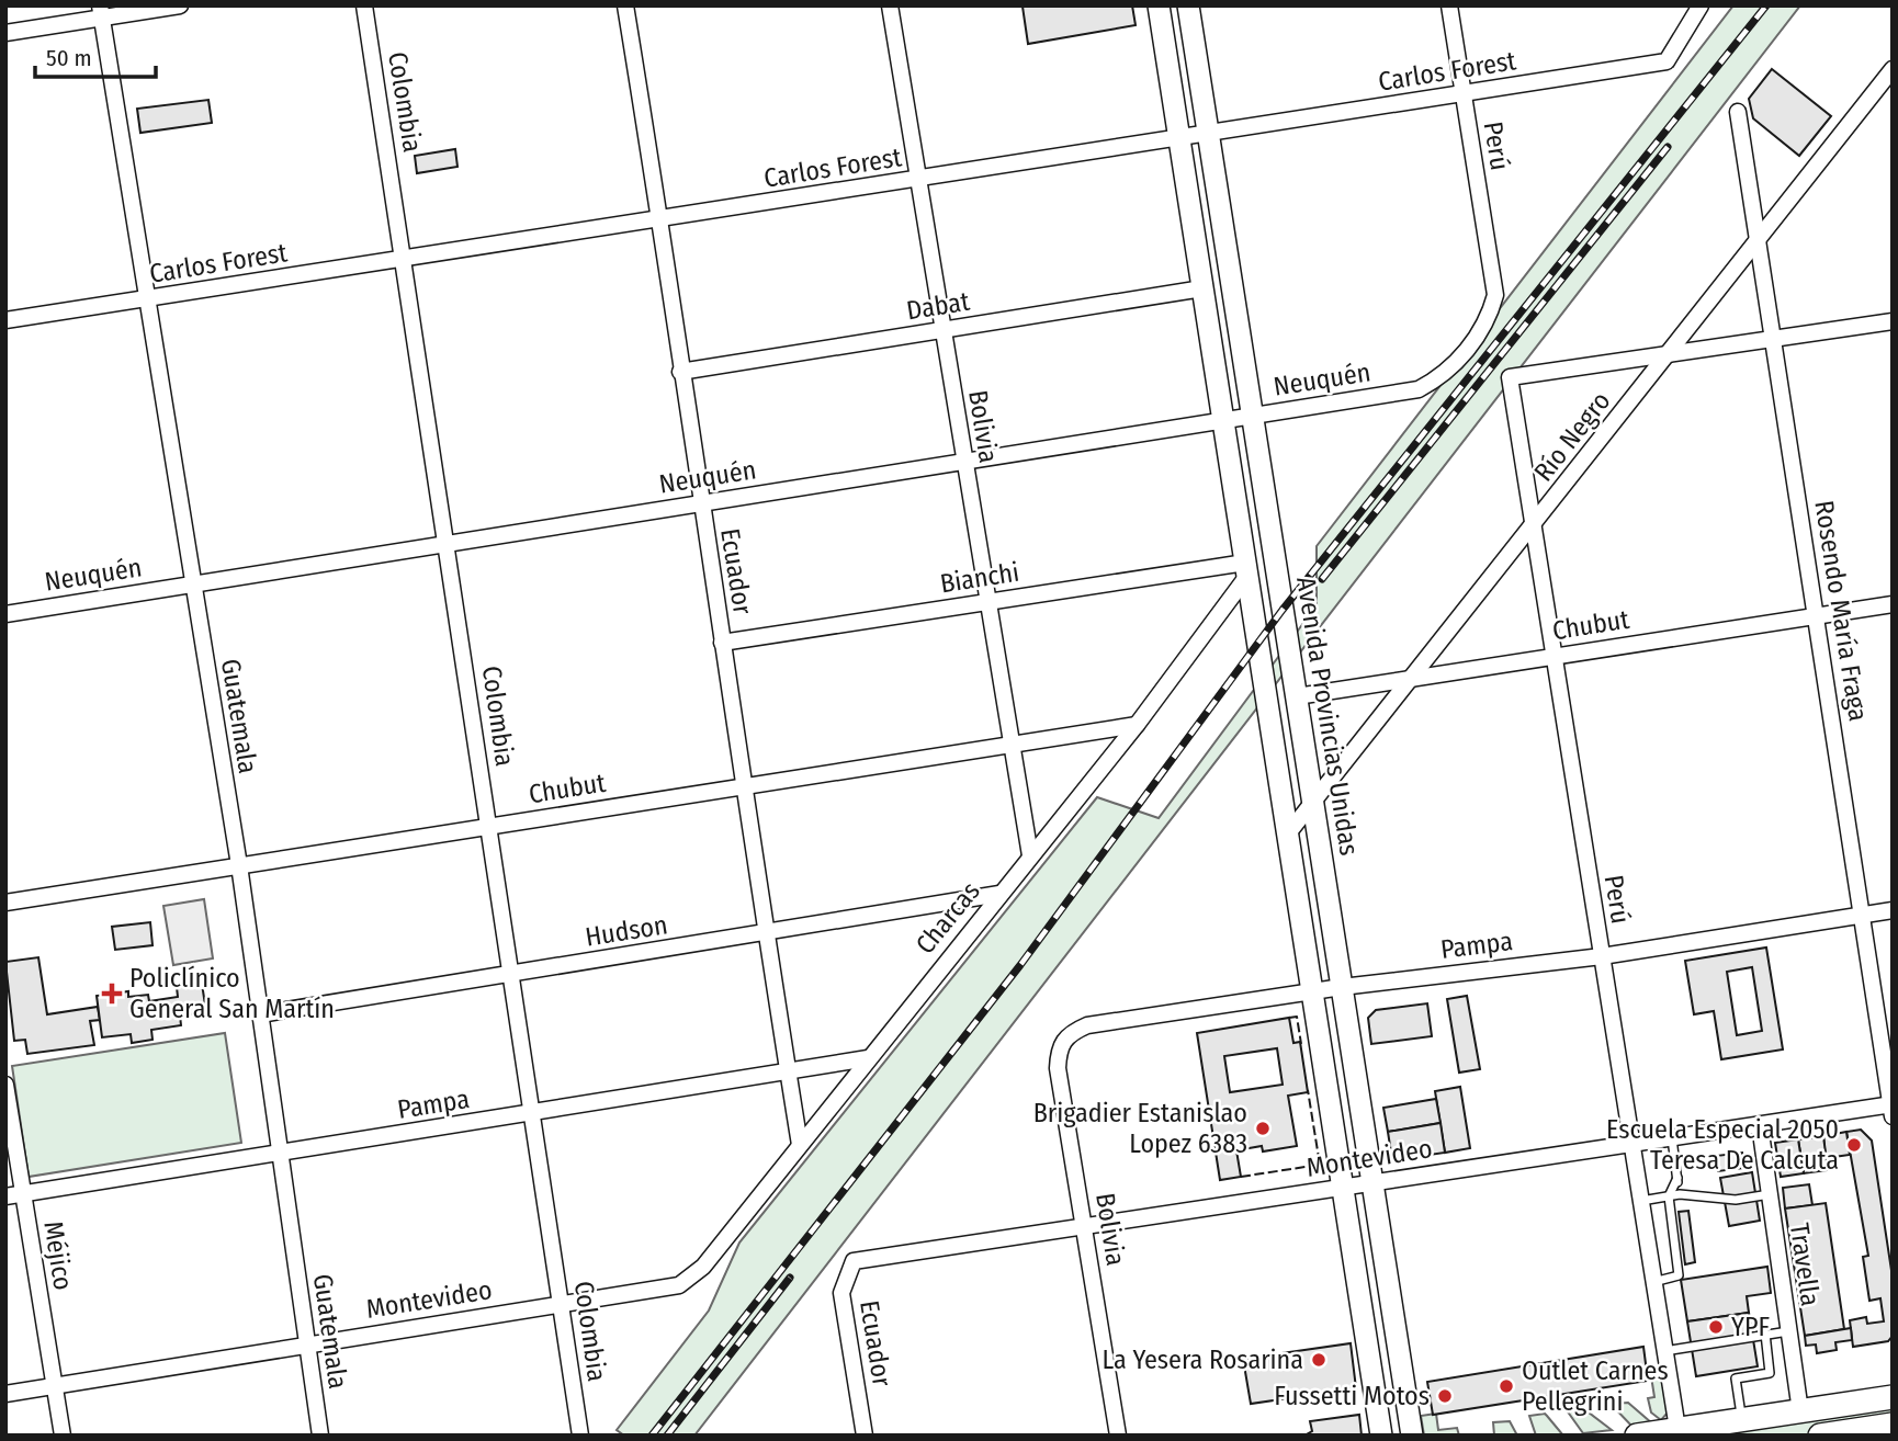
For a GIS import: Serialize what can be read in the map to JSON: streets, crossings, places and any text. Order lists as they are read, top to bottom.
{
  "streets": {
    "main road": ["Avenida Provincias Unidas"],
    "street": [
      "Carlos Forest",
      "Colombia",
      "Perú",
      "Dabat",
      "Neuquén",
      "Bolivia",
      "Río Negro",
      "Ecuador",
      "Bianchi",
      "Rosendo María Fraga",
      "Chubut",
      "Guatemala",
      "Charcas",
      "Hudson",
      "Pampa",
      "Montevideo",
      "Méjico",
      "Travella"
    ]
  },
  "crossings": [
    ["Carlos Forest", "Colombia"],
    ["Carlos Forest", "Perú"],
    ["Carlos Forest", "Bolivia"],
    ["Carlos Forest", "Ecuador"],
    ["Carlos Forest", "Guatemala"],
    ["Carlos Forest", "Avenida Provincias Unidas"],
    ["Colombia", "Neuquén"],
    ["Colombia", "Chubut"],
    ["Colombia", "Hudson"],
    ["Colombia", "Pampa"],
    ["Colombia", "Montevideo"],
    ["Perú", "Neuquén"],
    ["Perú", "Río Negro"],
    ["Perú", "Chubut"],
    ["Perú", "Pampa"],
    ["Perú", "Montevideo"],
    ["Dabat", "Bolivia"],
    ["Dabat", "Ecuador"],
    ["Neuquén", "Bolivia"],
    ["Neuquén", "Ecuador"],
    ["Neuquén", "Guatemala"],
    ["Neuquén", "Avenida Provincias Unidas"],
    ["Bolivia", "Bianchi"],
    ["Bolivia", "Chubut"],
    ["Bolivia", "Charcas"],
    ["Bolivia", "Pampa"],
    ["Bolivia", "Montevideo"],
    ["Río Negro", "Rosendo María Fraga"],
    ["Río Negro", "Chubut"],
    ["Río Negro", "Avenida Provincias Unidas"],
    ["Ecuador", "Bianchi"],
    ["Ecuador", "Chubut"],
    ["Ecuador", "Charcas"],
    ["Ecuador", "Hudson"],
    ["Ecuador", "Pampa"],
    ["Ecuador", "Montevideo"],
    ["Bianchi", "Charcas"],
    ["Rosendo María Fraga", "Chubut"],
    ["Rosendo María Fraga", "Pampa"],
    ["Rosendo María Fraga", "Montevideo"],
    ["Chubut", "Guatemala"],
    ["Chubut", "Avenida Provincias Unidas"],
    ["Chubut", "Charcas"],
    ["Guatemala", "Hudson"],
    ["Guatemala", "Pampa"],
    ["Guatemala", "Montevideo"],
    ["Avenida Provincias Unidas", "Pampa"],
    ["Avenida Provincias Unidas", "Montevideo"],
    ["Charcas", "Hudson"],
    ["Charcas", "Pampa"],
    ["Charcas", "Montevideo"],
    ["Pampa", "Méjico"],
    ["Montevideo", "Méjico"],
    ["Montevideo", "Travella"]
  ],
  "places": {
    "health": ["Policlínico General San Martín"],
    "other": [
      "Brigadier Estanislao Lopez 6383",
      "Escuela Especial 2050 Teresa De Calcuta",
      "YPF",
      "La Yesera Rosarina",
      "Outlet Carnes Pellegrini",
      "Fussetti Motos"
    ]
  },
  "scale_bar": "50 m"
}
